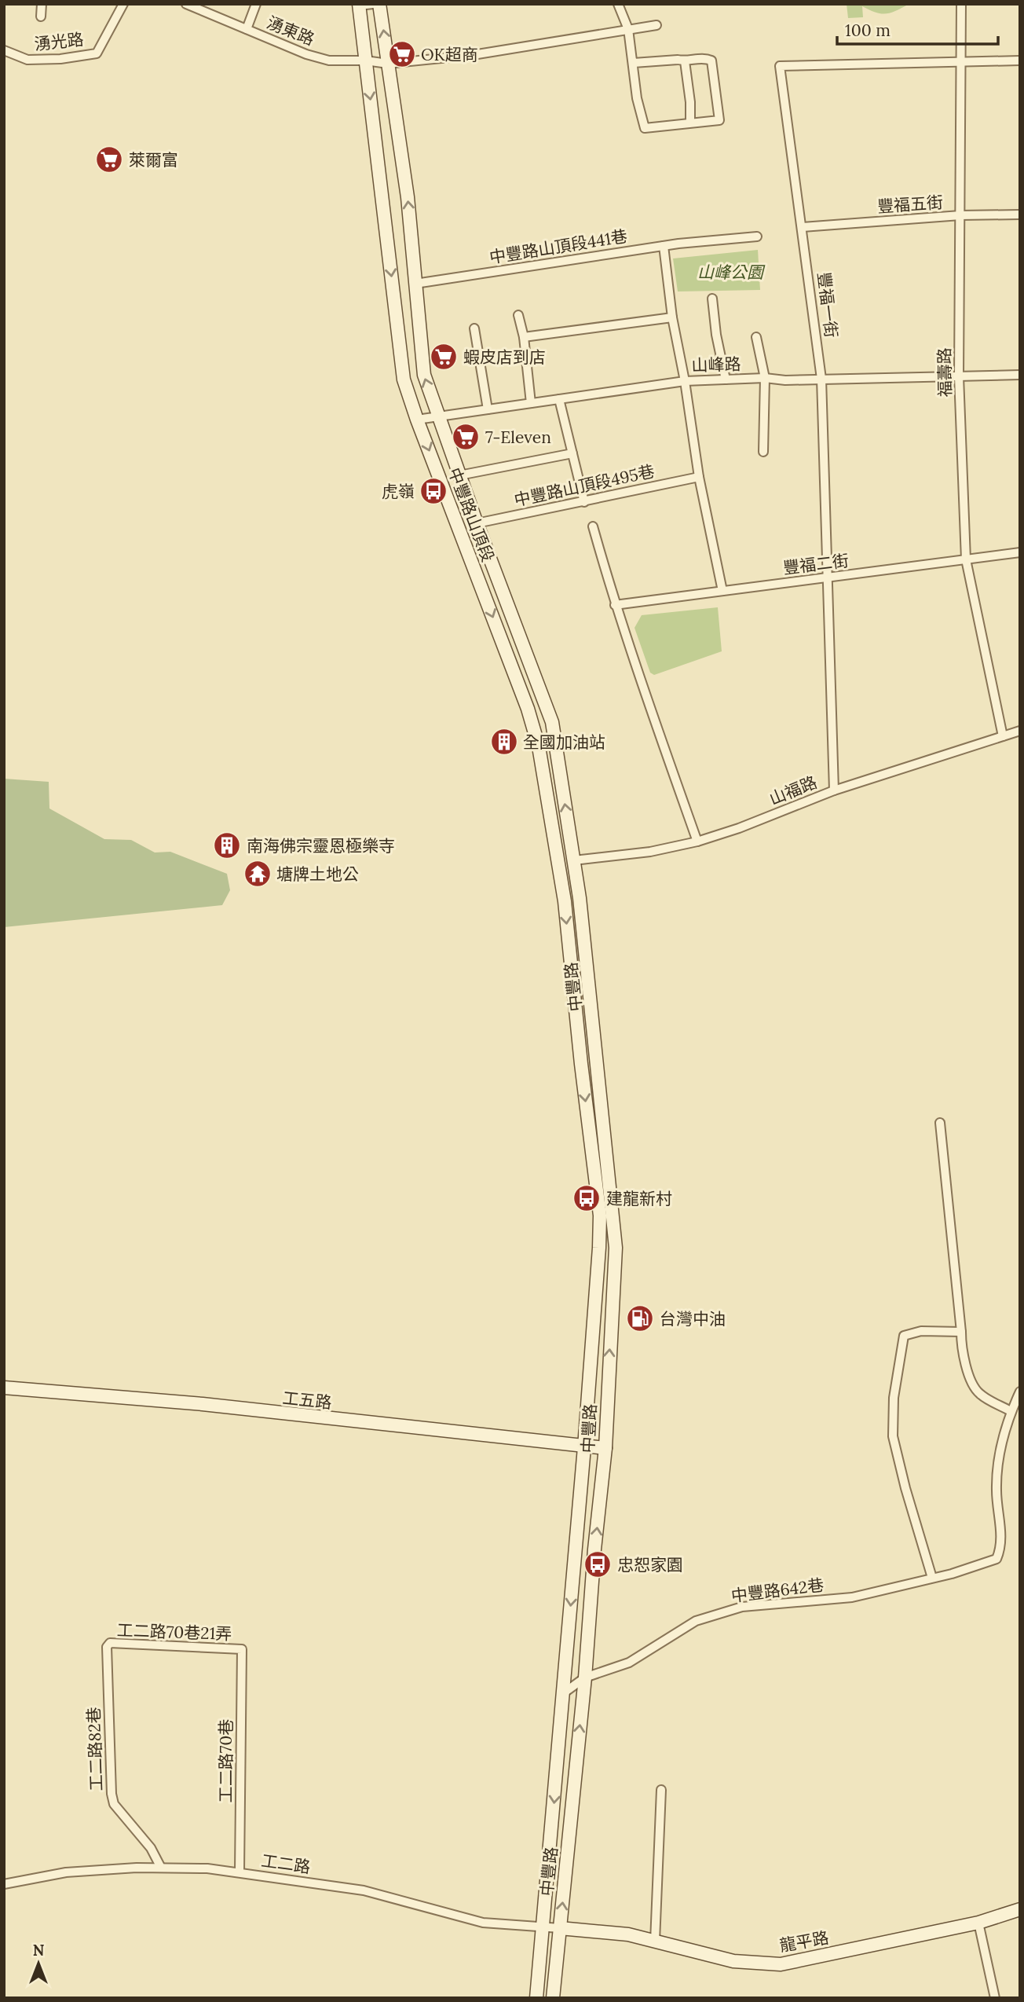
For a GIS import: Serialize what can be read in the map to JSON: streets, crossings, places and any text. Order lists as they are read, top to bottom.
{
  "streets": {
    "main road": [
      "中豐路山頂段",
      "中豐路",
      "工五路",
      "龍平路"
    ],
    "street": [
      "湧東路",
      "湧光路",
      "豐福五街",
      "中豐路山頂段441巷",
      "豐福一街",
      "山峰路",
      "福壽路",
      "中豐路山頂段495巷",
      "豐福二街",
      "山福路",
      "中豐路642巷",
      "工二路70巷21弄",
      "工二路82巷",
      "工二路70巷",
      "工二路"
    ]
  },
  "crossings": [
    ["湧東路", "中豐路山頂段"],
    ["豐福五街", "豐福一街"],
    ["豐福五街", "福壽路"],
    ["中豐路山頂段441巷", "中豐路山頂段"],
    ["豐福一街", "山峰路"],
    ["豐福一街", "福壽路"],
    ["豐福一街", "豐福二街"],
    ["豐福一街", "山福路"],
    ["山峰路", "福壽路"],
    ["山峰路", "中豐路山頂段"],
    ["福壽路", "豐福二街"],
    ["福壽路", "山福路"],
    ["中豐路山頂段495巷", "中豐路山頂段"],
    ["中豐路山頂段", "山福路"],
    ["中豐路山頂段", "中豐路"],
    ["山福路", "中豐路"],
    ["中豐路", "工五路"],
    ["中豐路", "中豐路642巷"],
    ["中豐路", "工二路"],
    ["中豐路", "龍平路"],
    ["工二路70巷21弄", "工二路82巷"],
    ["工二路70巷21弄", "工二路70巷"],
    ["工二路82巷", "工二路"],
    ["工二路70巷", "工二路"],
    ["工二路", "龍平路"]
  ],
  "parks": ["山峰公園"],
  "places": {
    "supermarket": [
      "OK超商",
      "萊爾富",
      "蝦皮店到店",
      "7-Eleven"
    ],
    "bus stop": ["虎嶺", "建龍新村", "忠恕家園"],
    "building": ["全國加油站", "南海佛宗靈恩極樂寺"],
    "temple": ["塘牌土地公"],
    "fuel station": ["台灣中油"]
  },
  "scale_bar": "100 m",
  "north": "top"
}
